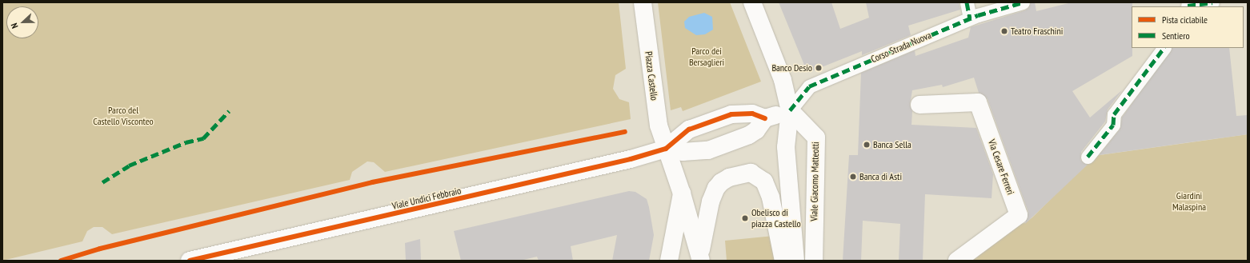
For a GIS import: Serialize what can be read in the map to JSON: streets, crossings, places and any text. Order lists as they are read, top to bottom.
{
  "streets": {
    "street": [
      "Corso Strada Nuova",
      "Piazza Castello",
      "Via Cesare Ferreri",
      "Viale Giacomo Matteotti",
      "Viale Undici Febbraio"
    ]
  },
  "crossings": [
    ["Corso Strada Nuova", "Viale Giacomo Matteotti"],
    ["Piazza Castello", "Viale Undici Febbraio"]
  ],
  "parks": ["Parco dei Bersaglieri", "Parco del Castello Visconteo", "Giardini Malaspina"],
  "places": [
    "Teatro Fraschini",
    "Banco Desio",
    "Banca Sella",
    "Banca di Asti",
    "Obelisco di piazza Castello"
  ],
  "legend": ["Pista ciclabile", "Sentiero"],
  "north": "left"
}
